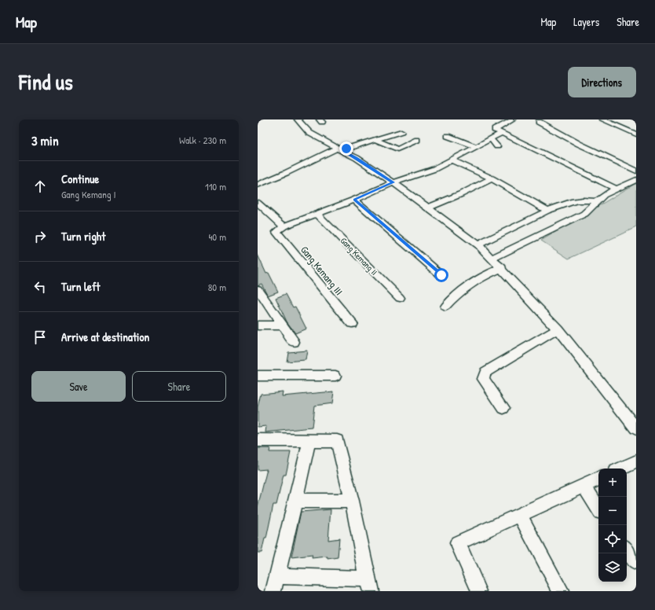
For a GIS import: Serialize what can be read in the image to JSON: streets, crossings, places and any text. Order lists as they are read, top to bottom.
{
  "streets": {
    "street": ["Gang Kemang II", "Gang Kemang III"]
  },
  "page": {
    "header": "Map",
    "nav": ["Map", "Layers", "Share"],
    "title": "Find us",
    "buttons": [
      "Directions",
      ["Save", "Share"]
    ],
    "heading": ["3 min", "Walk · 230 m"],
    "list": [
      ["Continue", "Gang Kemang I", "110 m"],
      ["Turn right", "40 m"],
      ["Turn left", "80 m"],
      "Arrive at destination"
    ],
    "map_buttons": ["+", "−"]
  }
}
